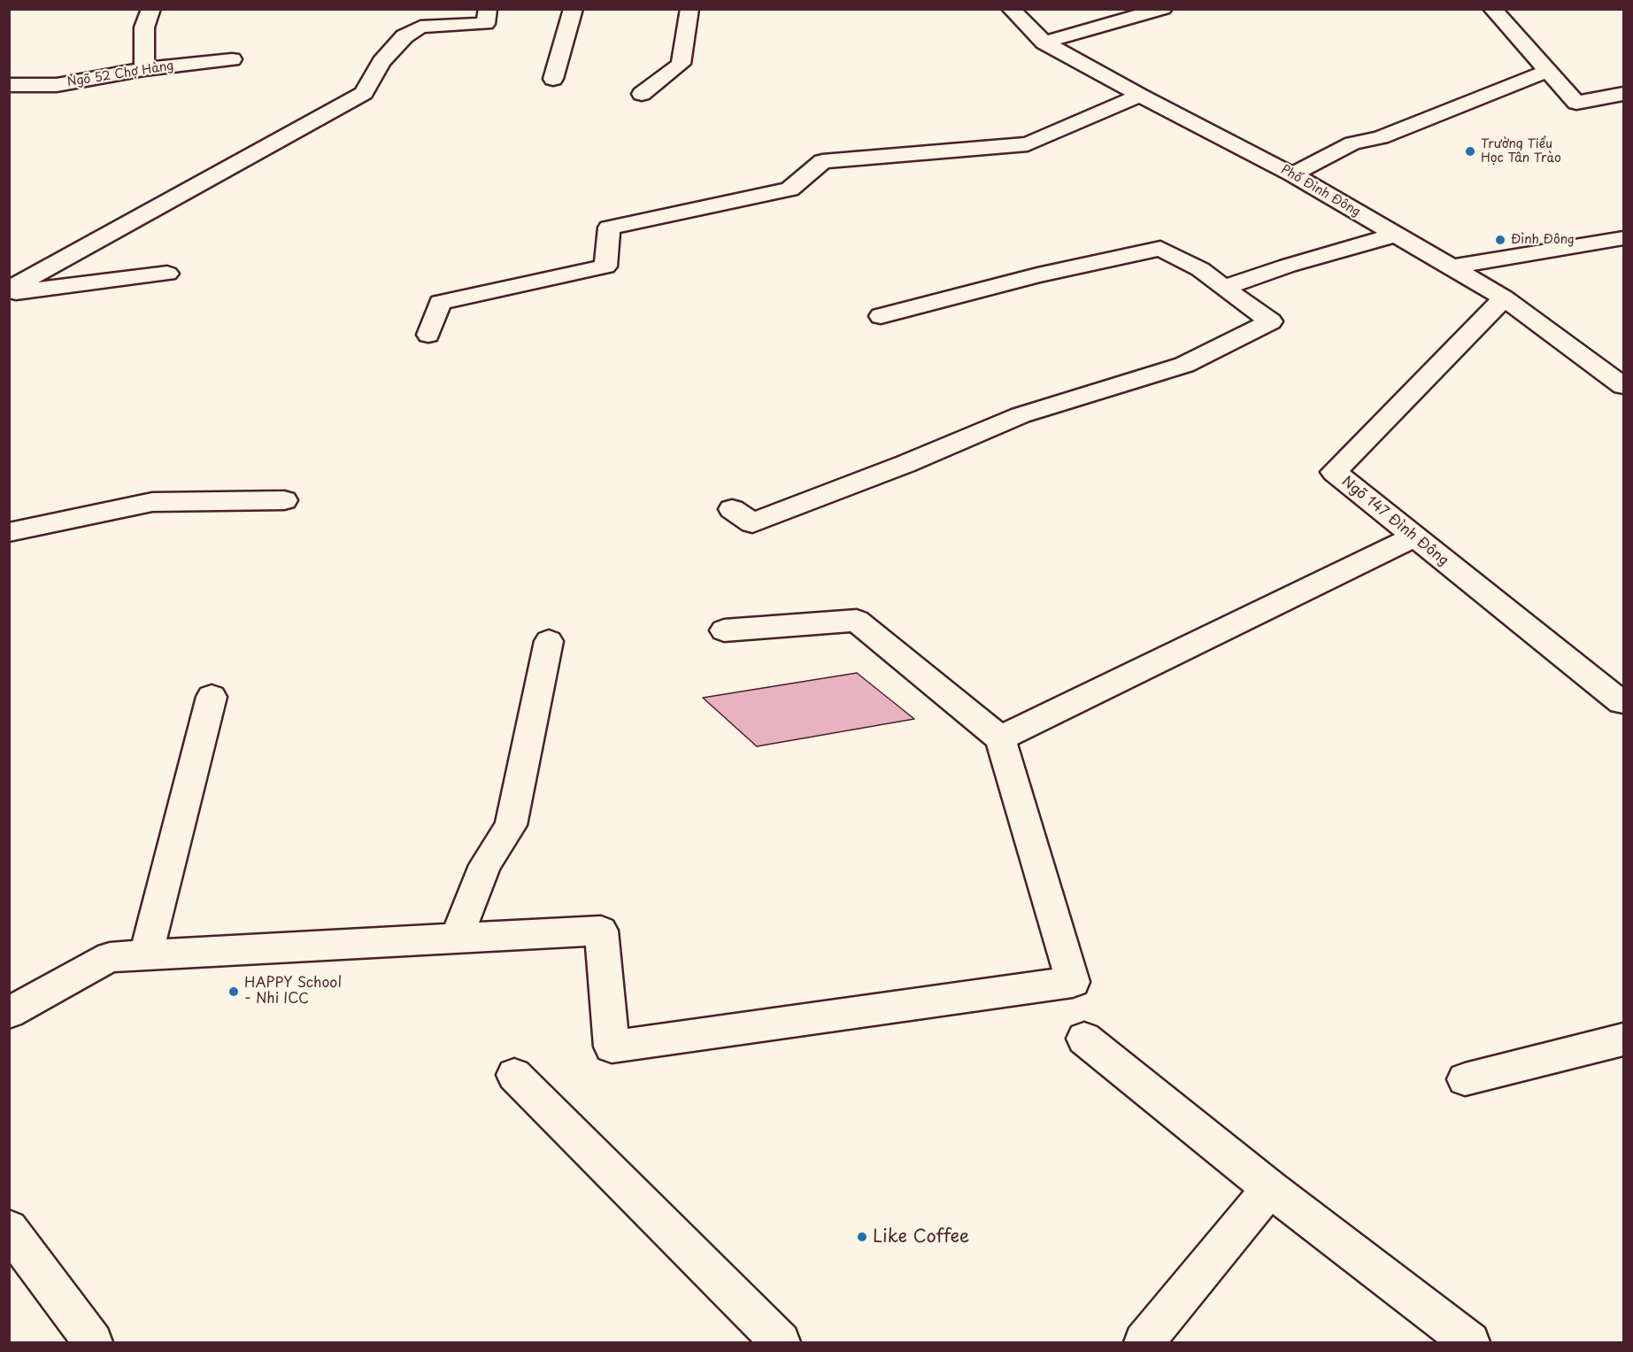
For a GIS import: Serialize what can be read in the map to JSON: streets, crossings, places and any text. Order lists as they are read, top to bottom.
{
  "streets": {
    "street": ["Ngõ 52 Chợ Hàng", "Phố Đình Đông", "Ngõ 147 Đình Đông"]
  },
  "crossings": [
    ["Phố Đình Đông", "Ngõ 147 Đình Đông"]
  ],
  "places": [
    "Trường Tiểu Học Tân Trào",
    "Đình Đông",
    "HAPPY School - Nhi ICC",
    "Like Coffee"
  ]
}
